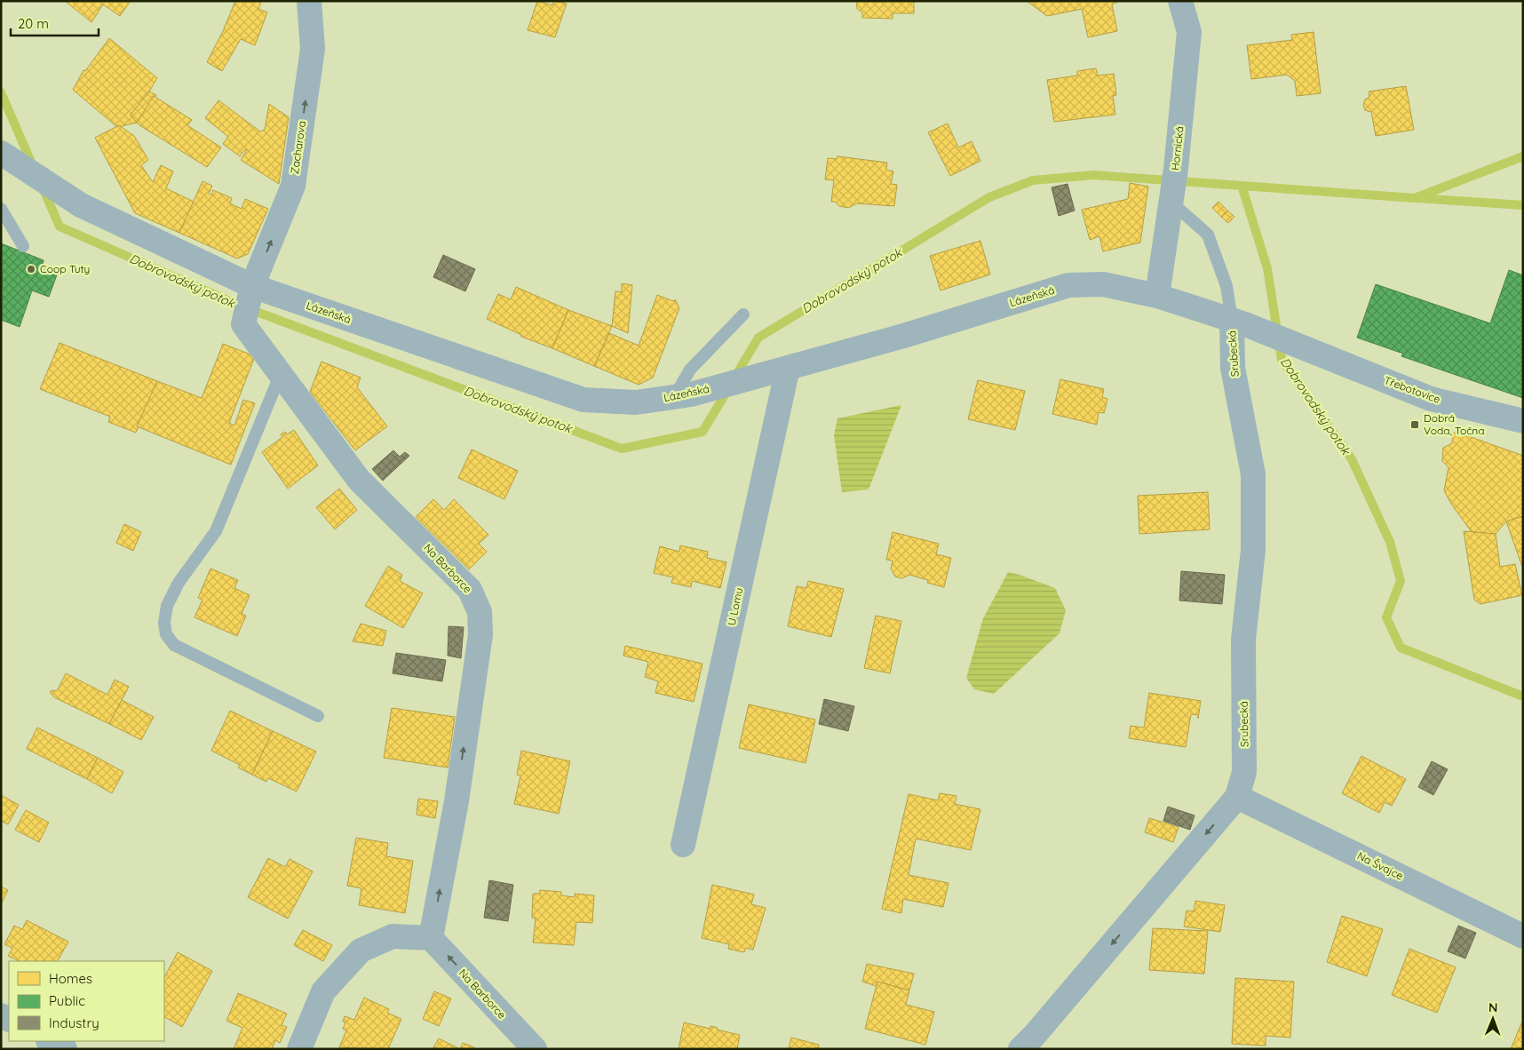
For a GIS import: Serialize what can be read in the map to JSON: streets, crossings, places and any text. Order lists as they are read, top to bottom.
{
  "streets": {
    "street": [
      "Zacharova",
      "Hornická",
      "Lázeňská",
      "Srubecká",
      "Třebotovice",
      "Na Barborce",
      "U Lomu",
      "Na Švajce"
    ]
  },
  "crossings": [
    ["Zacharova", "Lázeňská"],
    ["Zacharova", "Na Barborce"],
    ["Hornická", "Lázeňská"],
    ["Lázeňská", "Srubecká"],
    ["Lázeňská", "Třebotovice"],
    ["Lázeňská", "Na Barborce"],
    ["Lázeňská", "U Lomu"],
    ["Srubecká", "Na Švajce"]
  ],
  "one_way": ["Zacharova", "Srubecká", "Na Barborce"],
  "water": ["Dobrovodský potok"],
  "places": {
    "other": ["Coop Tuty"],
    "transit": ["Dobrá Voda, Točna"]
  },
  "legend": ["Homes", "Public", "Industry"],
  "scale_bar": "20 m",
  "north": "top"
}
